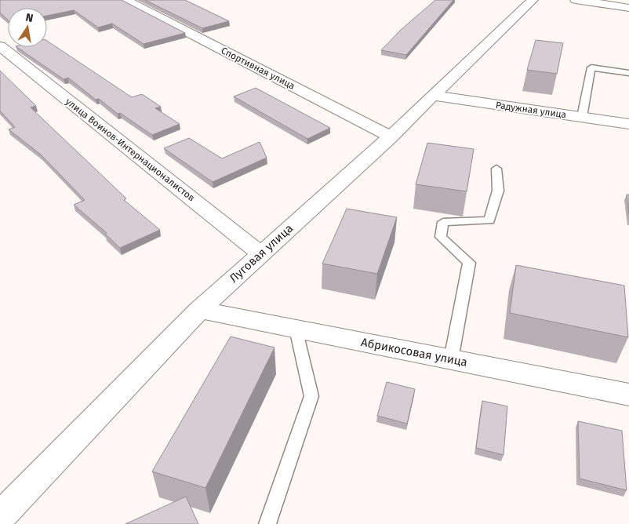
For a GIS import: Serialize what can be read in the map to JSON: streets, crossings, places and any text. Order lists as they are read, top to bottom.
{
  "streets": {
    "street": [
      "Спортивная улица",
      "Радужная улица",
      "улица Воинов-Интернационалистов",
      "Луговая улица",
      "Абрикосовая улица"
    ]
  },
  "crossings": [
    ["Спортивная улица", "Луговая улица"],
    ["Радужная улица", "Луговая улица"],
    ["улица Воинов-Интернационалистов", "Луговая улица"],
    ["Луговая улица", "Абрикосовая улица"]
  ],
  "north": "top"
}
